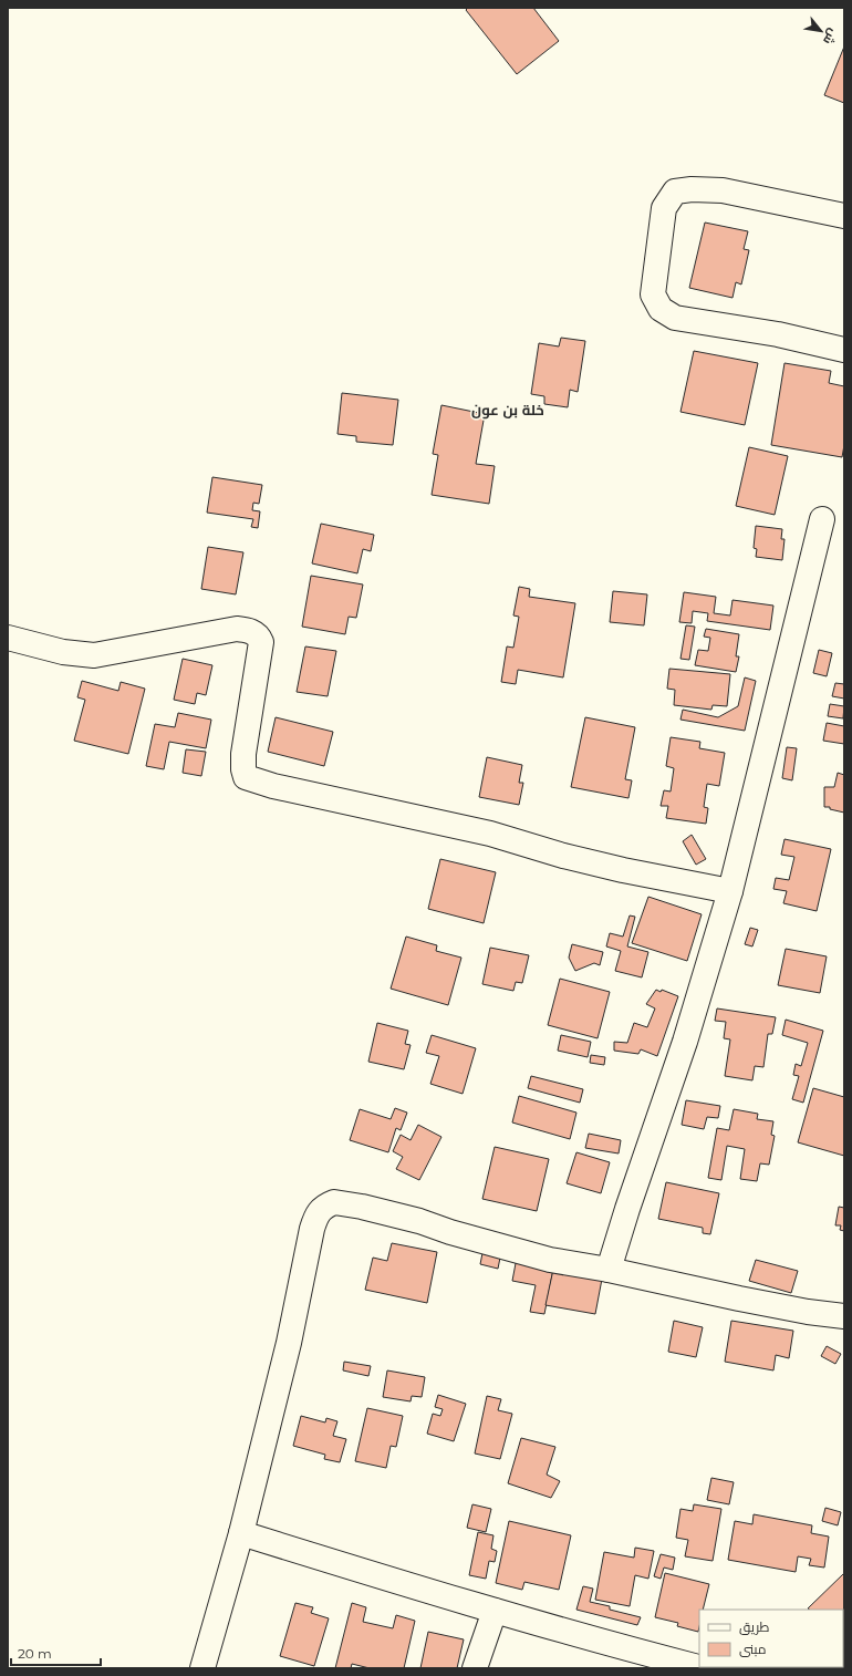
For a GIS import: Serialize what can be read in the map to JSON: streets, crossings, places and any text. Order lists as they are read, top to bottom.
{
  "districts": ["خلة بن عون"],
  "legend": ["طريق", "مبنى"],
  "scale_bar": "20 m",
  "north": "bottom right"
}
